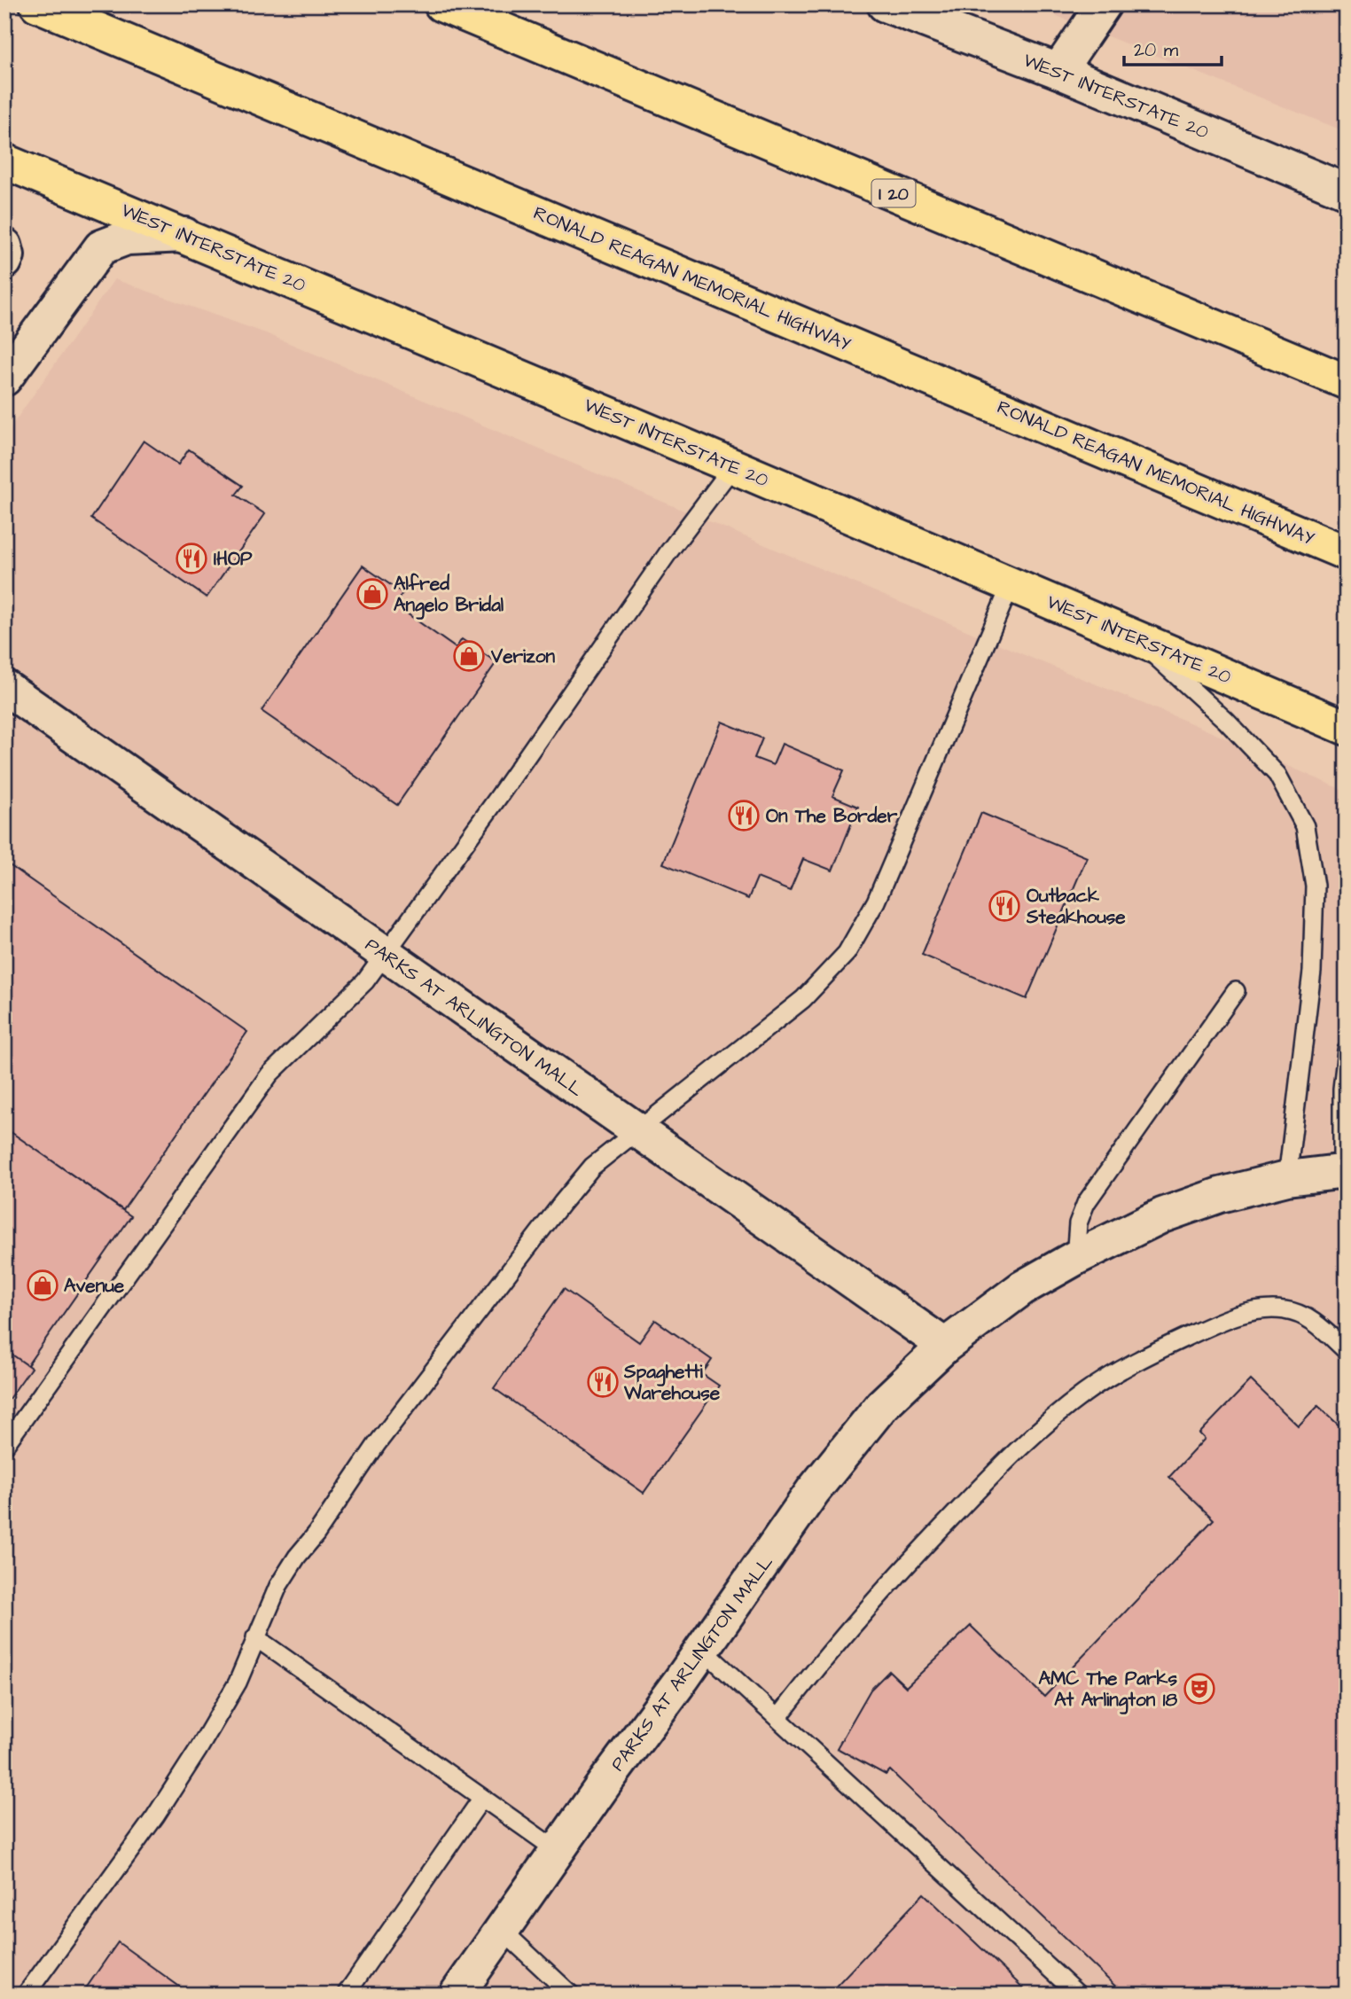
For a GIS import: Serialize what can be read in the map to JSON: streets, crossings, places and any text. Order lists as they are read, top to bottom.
{
  "streets": {
    "main road": ["WEST INTERSTATE 20", "I 20", "RONALD REAGAN MEMORIAL HIGHWAY"],
    "street": ["PARKS AT ARLINGTON MALL"]
  },
  "places": {
    "restaurant": [
      "IHOP",
      "On The Border",
      "Outback Steakhouse",
      "Spaghetti Warehouse"
    ],
    "shop": ["Alfred Angelo Bridal", "Verizon", "Avenue"],
    "theatre": ["AMC The Parks At Arlington 18"]
  },
  "scale_bar": "20 m"
}
